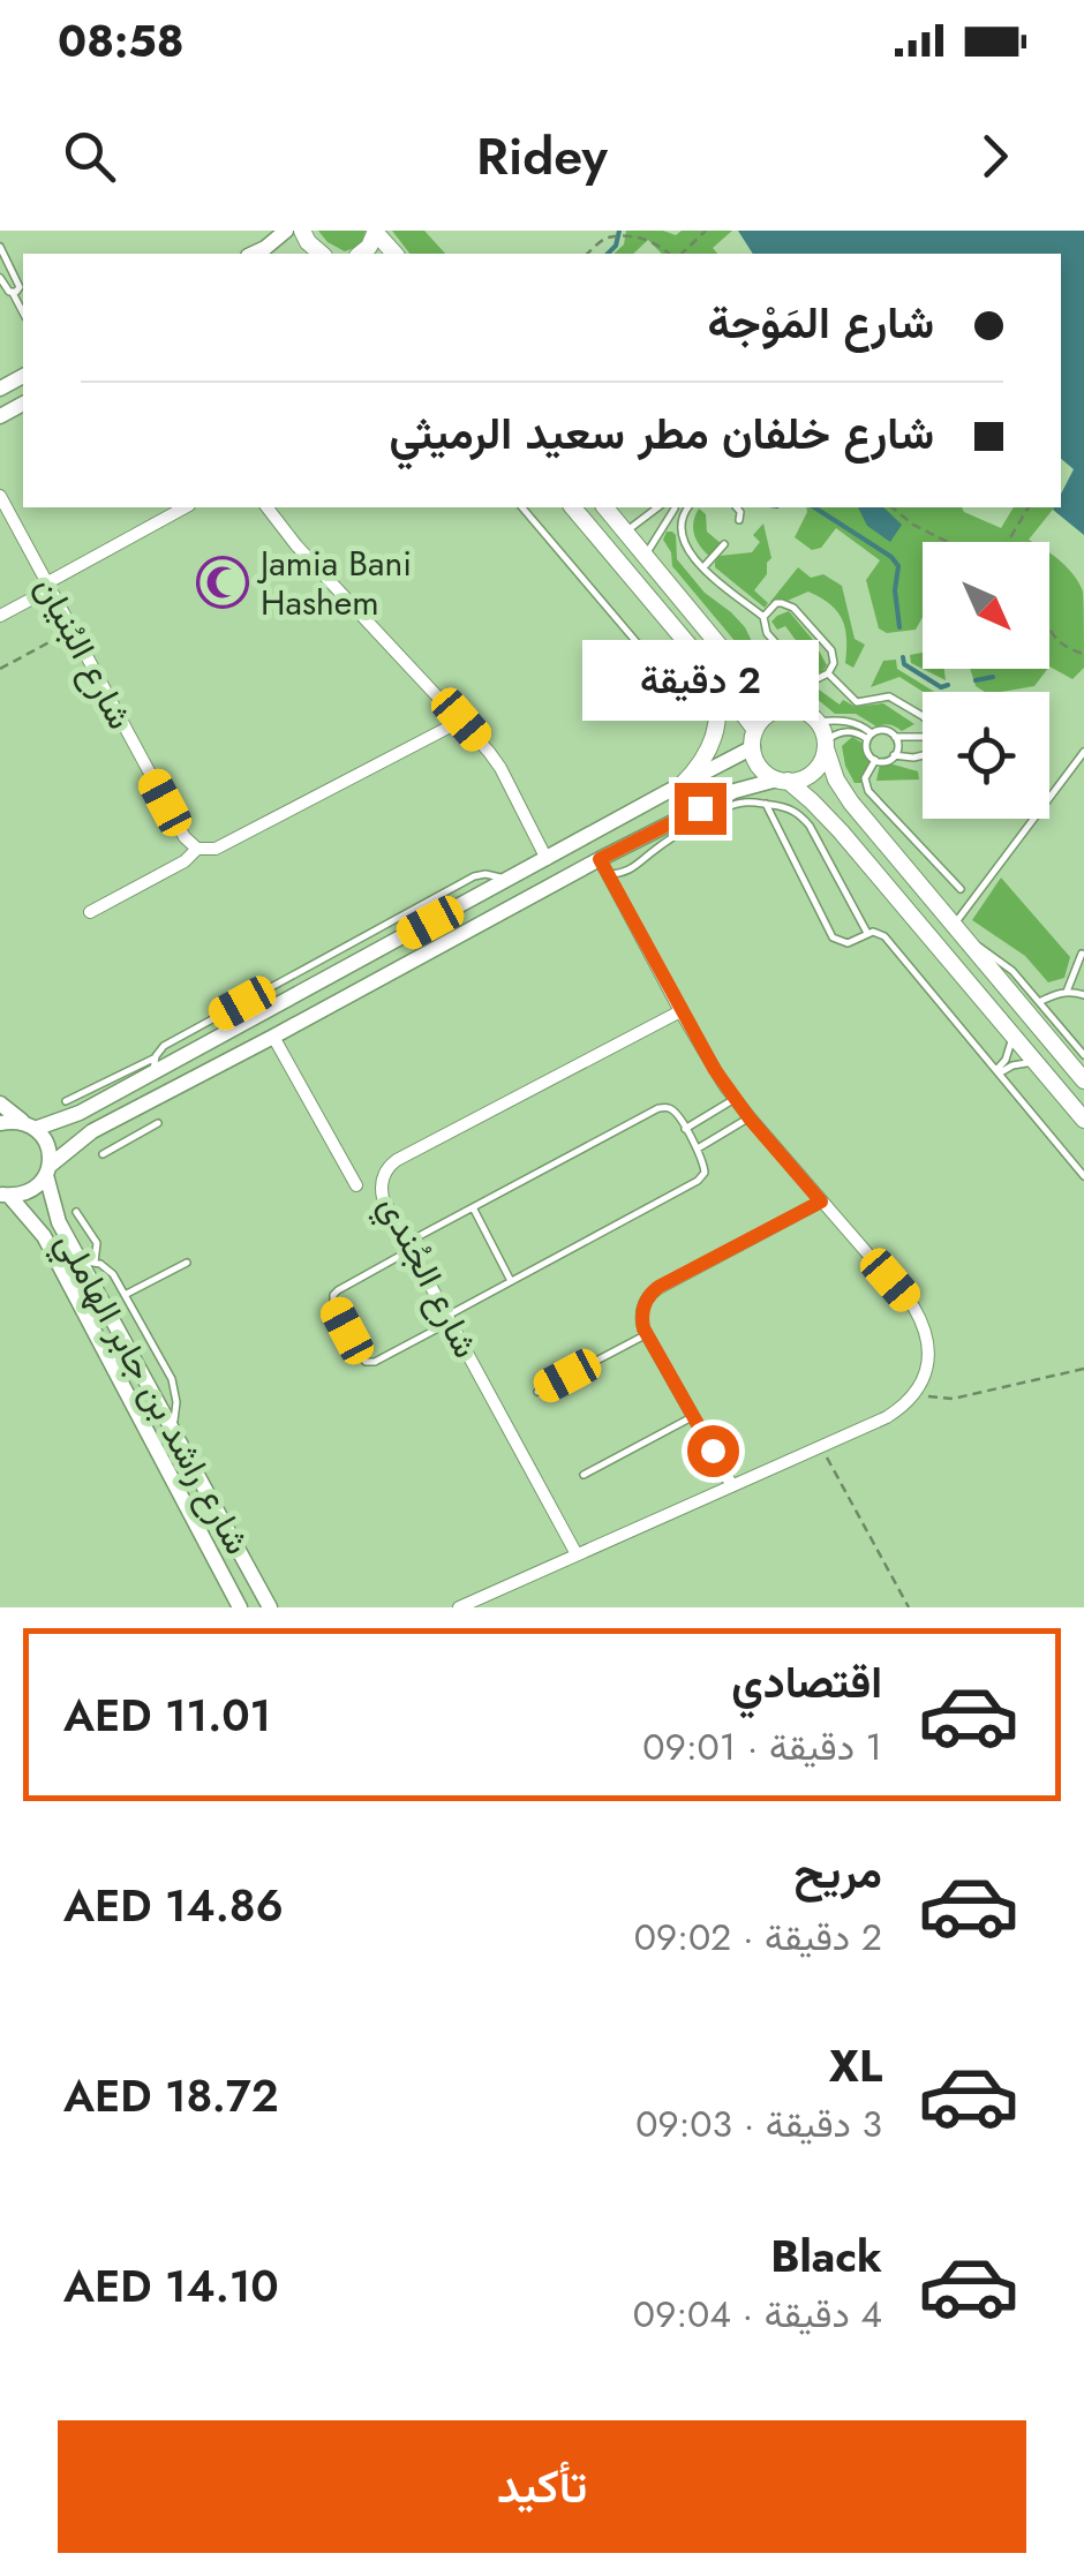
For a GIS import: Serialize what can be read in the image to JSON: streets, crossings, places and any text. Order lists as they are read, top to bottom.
{
  "streets": {
    "street": ["شارع البُنيان", "شارع الجُندي", "شارع راشد بن جابر الهاملي"]
  },
  "places": {
    "mosque": ["Jamia Bani Hashem"]
  },
  "north": "bottom right",
  "page": {
    "status": "08:58",
    "header": "Ridey",
    "banner": ["شارع المَوْجة", "شارع خلفان مطر سعيد الرميثي"],
    "bubble": "2 دقيقة",
    "list": [
      {
        "name": "اقتصادي",
        "note": "1 دقيقة · 09:01",
        "value": "AED 11.01"
      },
      {
        "name": "مريح",
        "note": "2 دقيقة · 09:02",
        "value": "AED 14.86"
      },
      {
        "name": "XL",
        "note": "3 دقيقة · 09:03",
        "value": "AED 18.72"
      },
      {
        "name": "Black",
        "note": "4 دقيقة · 09:04",
        "value": "AED 14.10"
      }
    ],
    "buttons": "تأكيد"
  }
}
